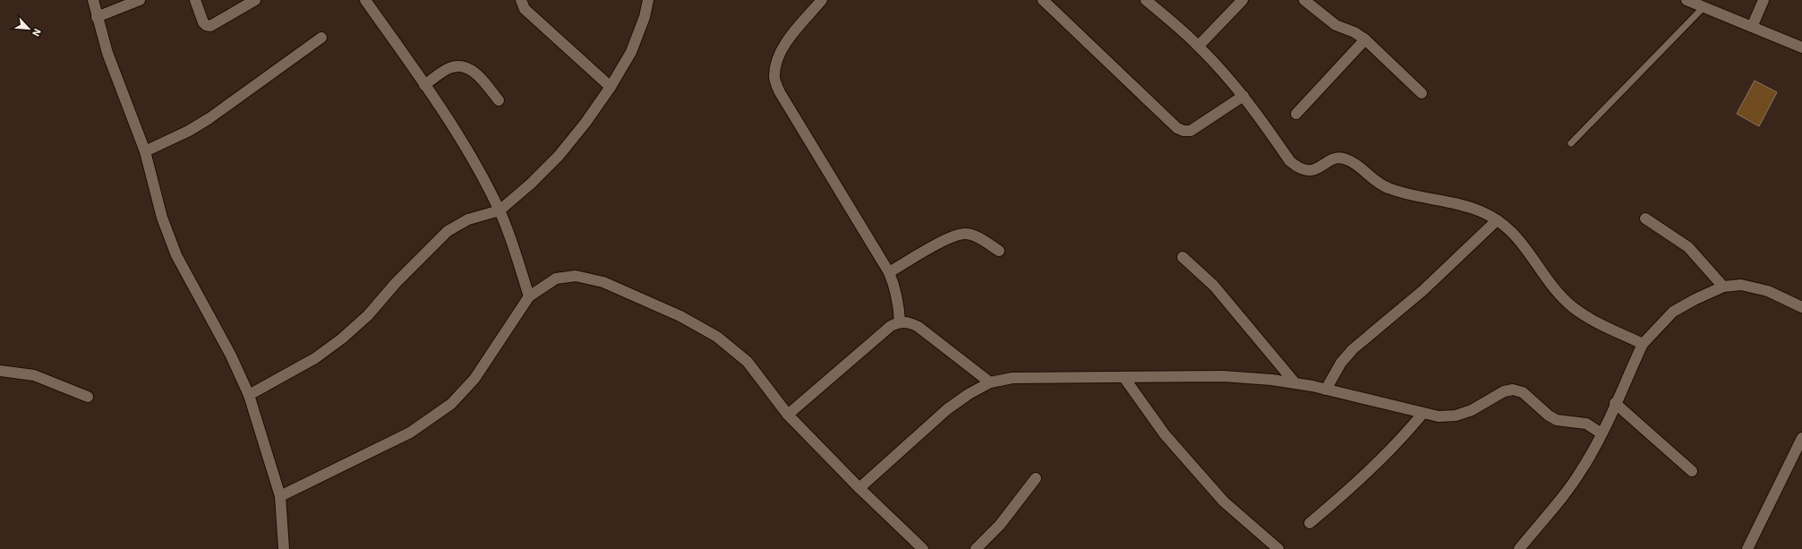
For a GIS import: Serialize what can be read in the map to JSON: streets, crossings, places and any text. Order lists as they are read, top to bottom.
{
  "north": "bottom right"
}
